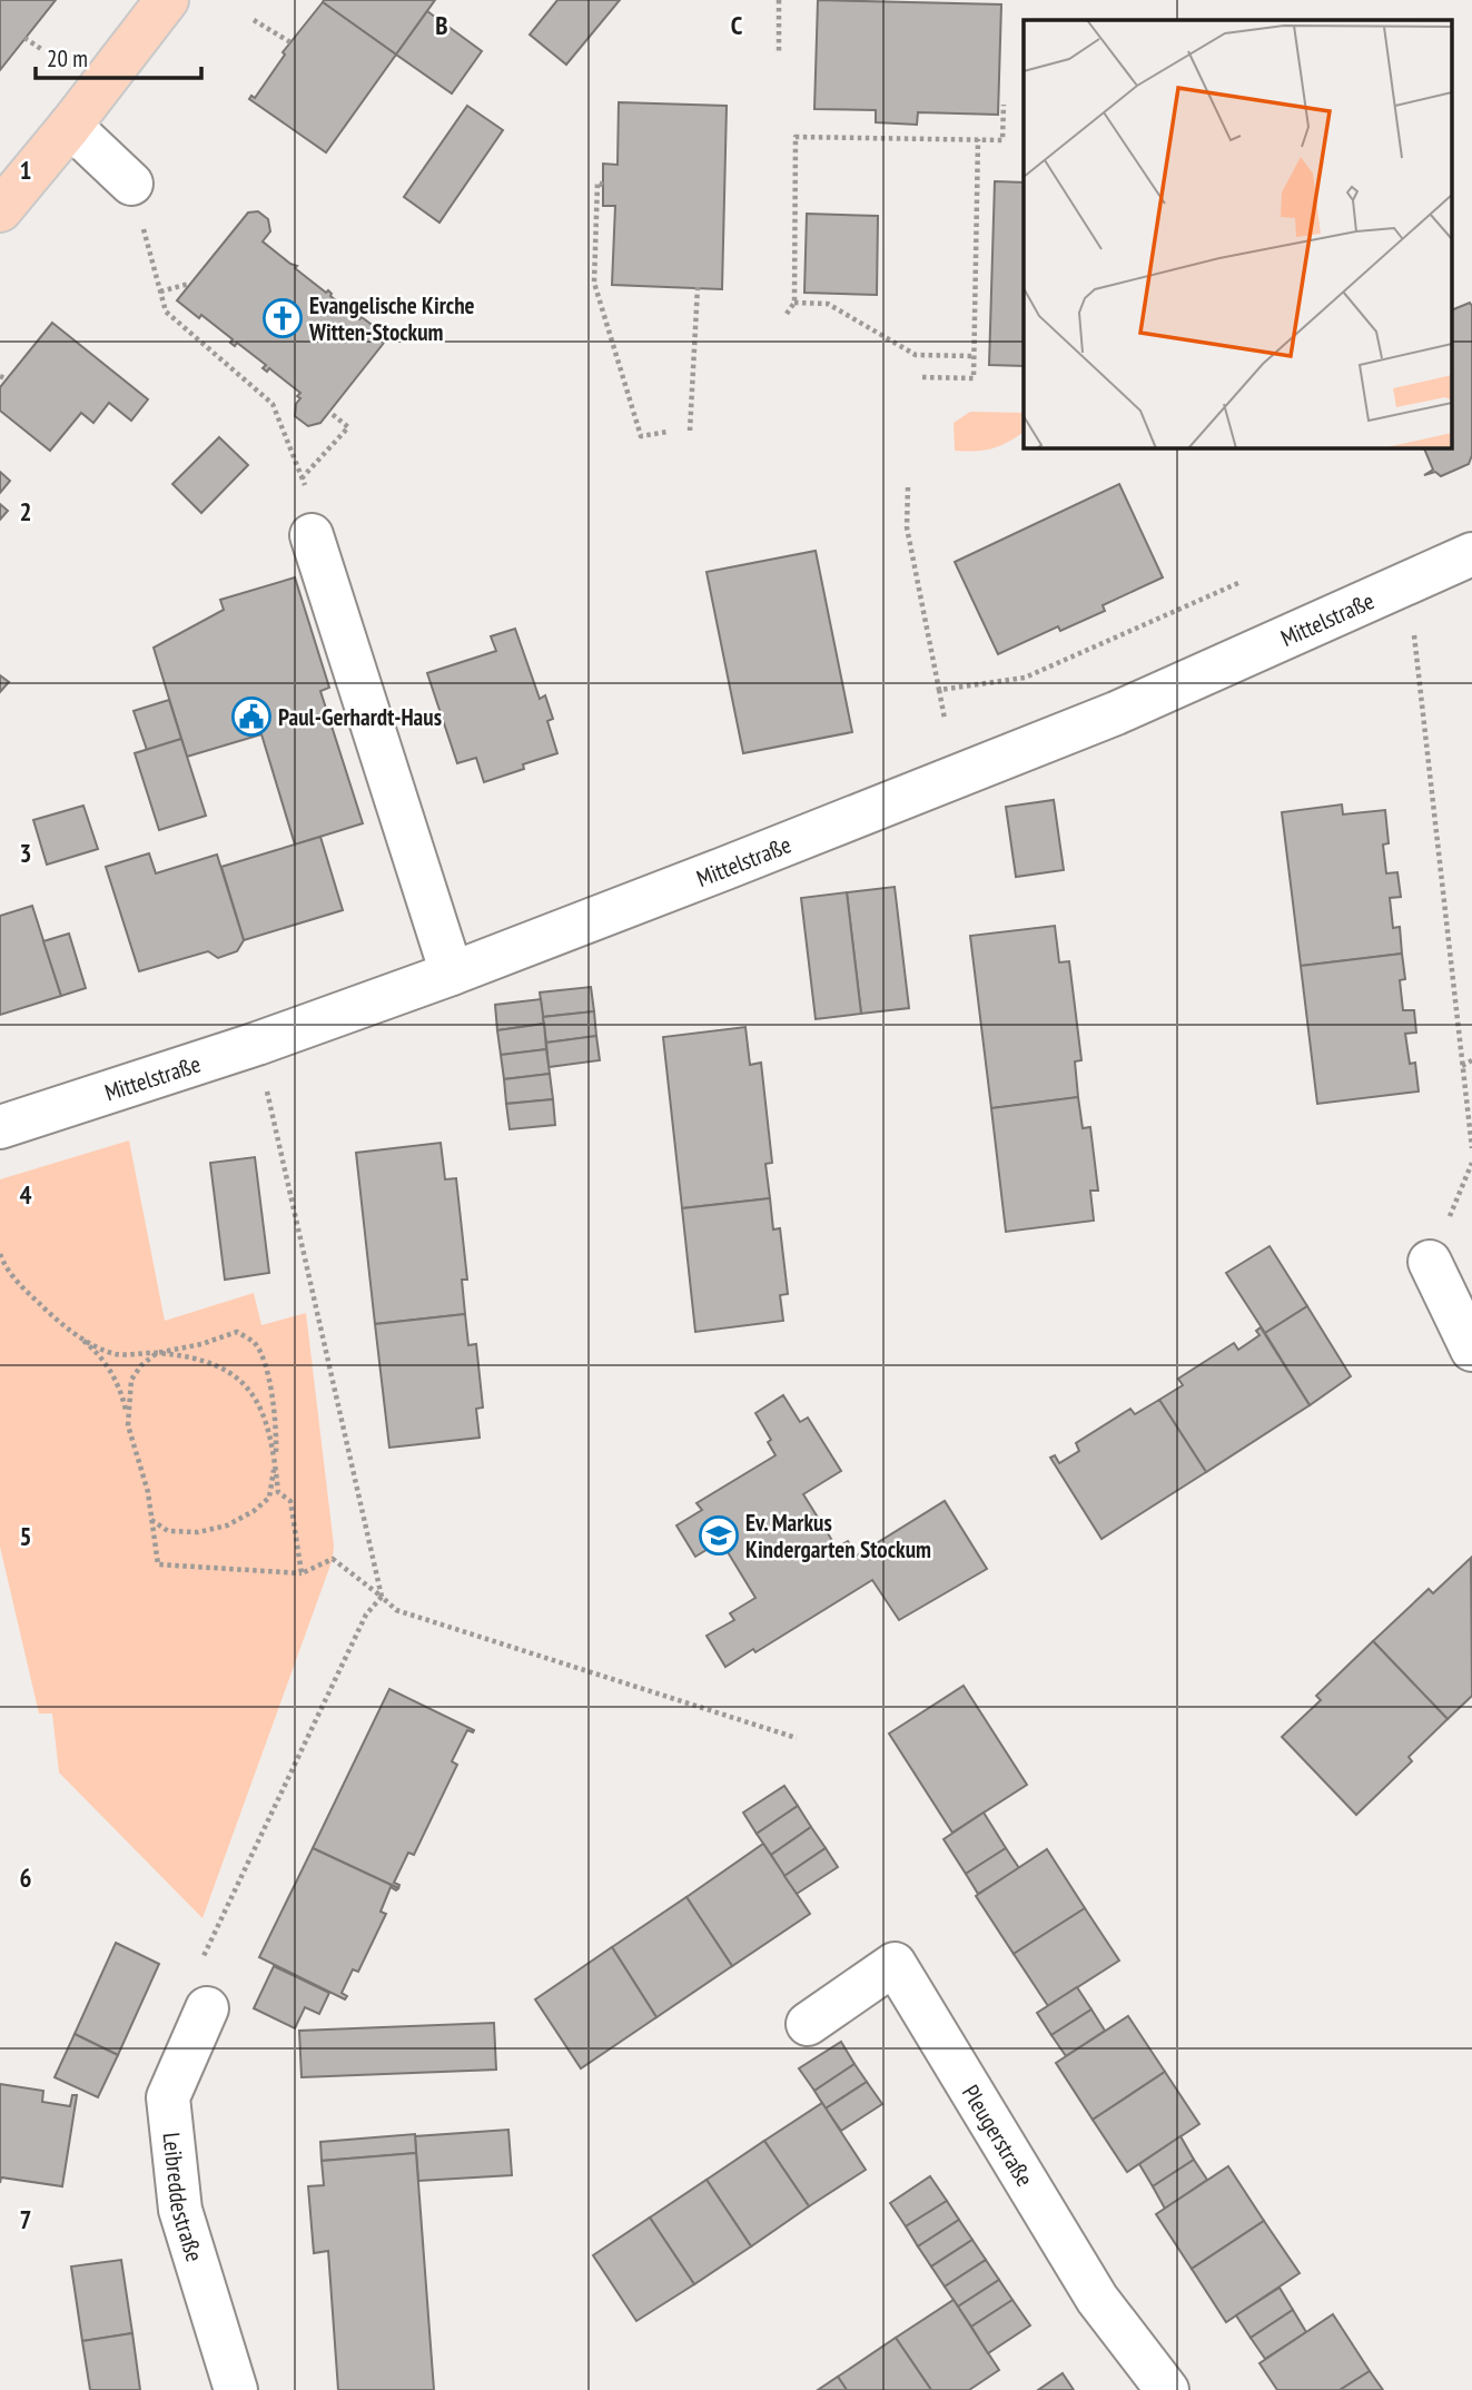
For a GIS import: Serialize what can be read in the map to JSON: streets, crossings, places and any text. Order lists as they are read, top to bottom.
{
  "streets": {
    "street": ["Mittelstraße", "Pleugerstraße", "Leibreddestraße"]
  },
  "places": {
    "church": ["Evangelische Kirche Witten-Stockum"],
    "public building": ["Paul-Gerhardt-Haus"],
    "school or university": ["Ev. Markus Kindergarten Stockum"]
  },
  "scale_bar": "20 m",
  "grid": {
    "columns": ["B", "C"],
    "rows": [
      "1",
      "2",
      "3",
      "4",
      "5",
      "6",
      "7"
    ]
  }
}
